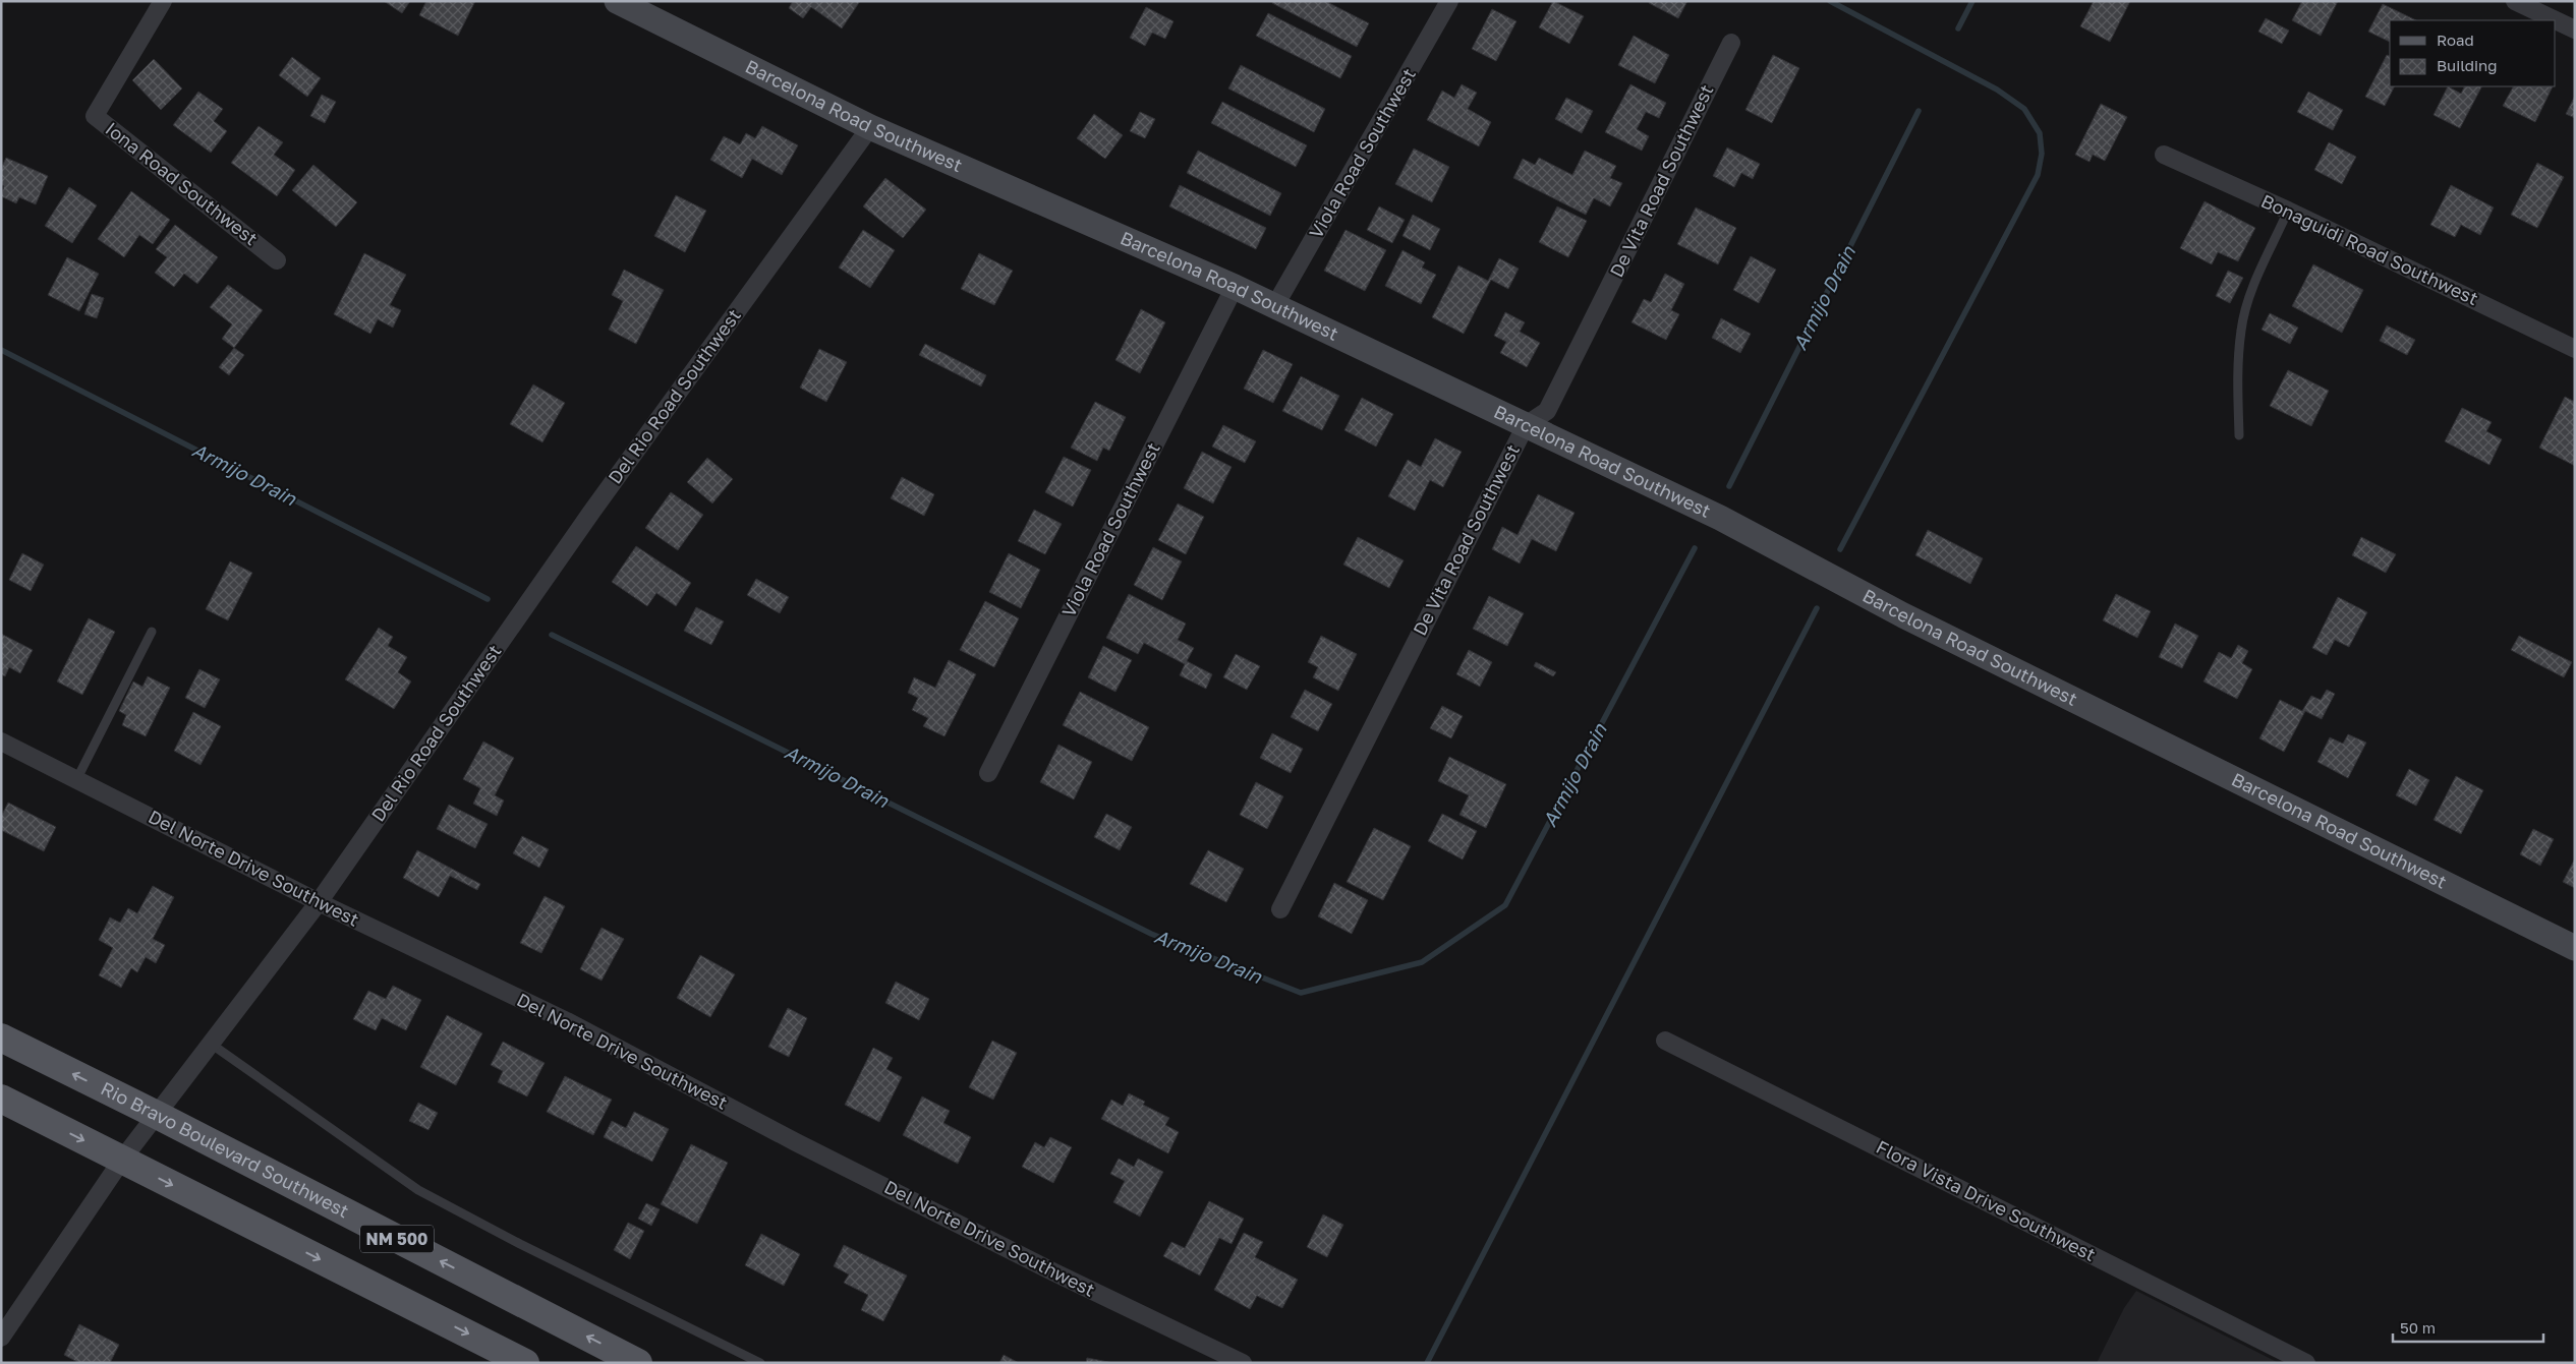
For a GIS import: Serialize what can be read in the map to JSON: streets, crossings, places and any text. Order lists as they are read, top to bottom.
{
  "streets": {
    "main road": ["Rio Bravo Boulevard Southwest", "NM 500"],
    "street": [
      "Barcelona Road Southwest",
      "Viola Road Southwest",
      "De Vita Road Southwest",
      "Iona Road Southwest",
      "Bonaguidi Road Southwest",
      "Del Rio Road Southwest",
      "Del Norte Drive Southwest",
      "Flora Vista Drive Southwest"
    ]
  },
  "crossings": [
    ["Barcelona Road Southwest", "Viola Road Southwest"],
    ["Barcelona Road Southwest", "De Vita Road Southwest"],
    ["Barcelona Road Southwest", "Del Rio Road Southwest"],
    ["Del Rio Road Southwest", "Del Norte Drive Southwest"],
    ["Del Rio Road Southwest", "Rio Bravo Boulevard Southwest"],
    ["Del Rio Road Southwest", "NM 500"]
  ],
  "water": ["Armijo Drain"],
  "legend": ["Road", "Building"],
  "scale_bar": "50 m"
}
